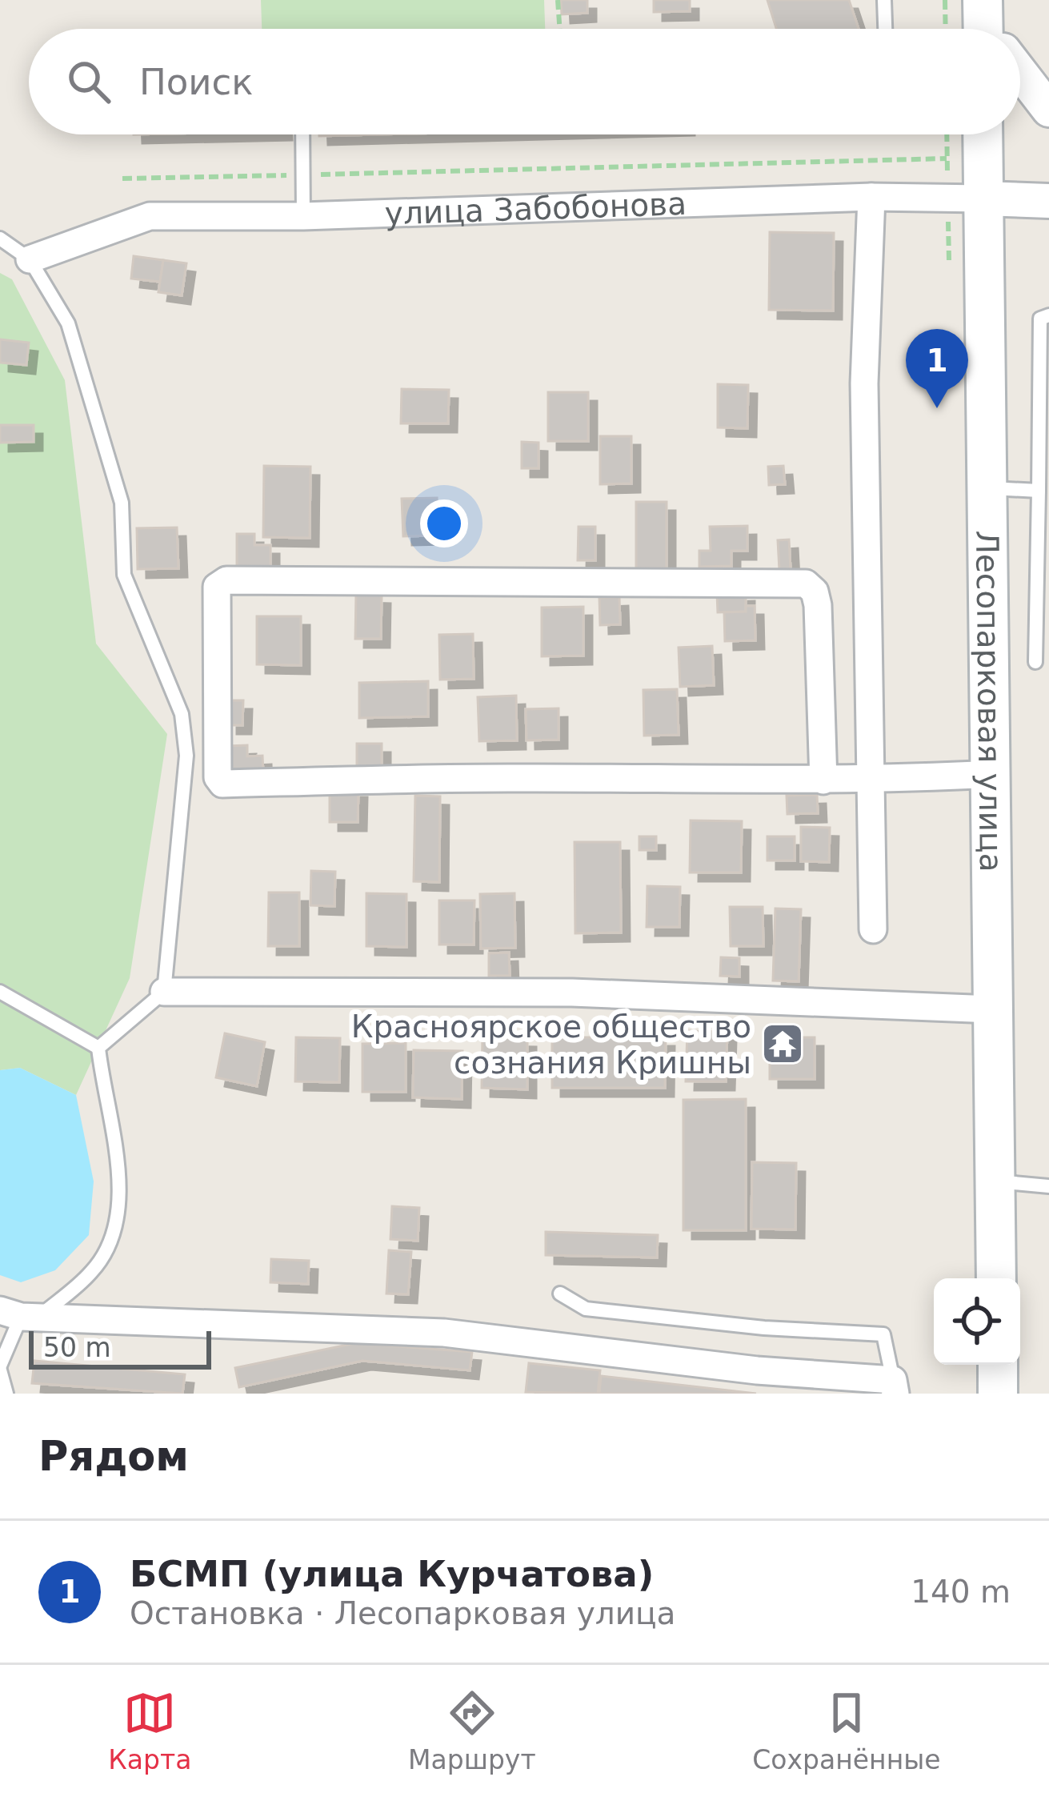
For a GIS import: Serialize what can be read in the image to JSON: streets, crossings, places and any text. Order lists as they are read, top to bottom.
{
  "streets": {
    "main road": ["Лесопарковая улица"],
    "street": ["улица Забобонова"]
  },
  "crossings": [
    ["улица Забобонова", "Лесопарковая улица"]
  ],
  "places": {
    "temple": ["Красноярское общество сознания Кришны"]
  },
  "scale_bar": "50 m",
  "page": {
    "search": "Поиск",
    "pins": "1",
    "scale": "50 m",
    "heading": "Рядом",
    "list": [
      {
        "mark": "1",
        "name": "БСМП (улица Курчатова)",
        "note": "Остановка · Лесопарковая улица",
        "value": "140 m"
      }
    ],
    "nav": ["Карта", "Маршрут", "Сохранённые"]
  }
}
